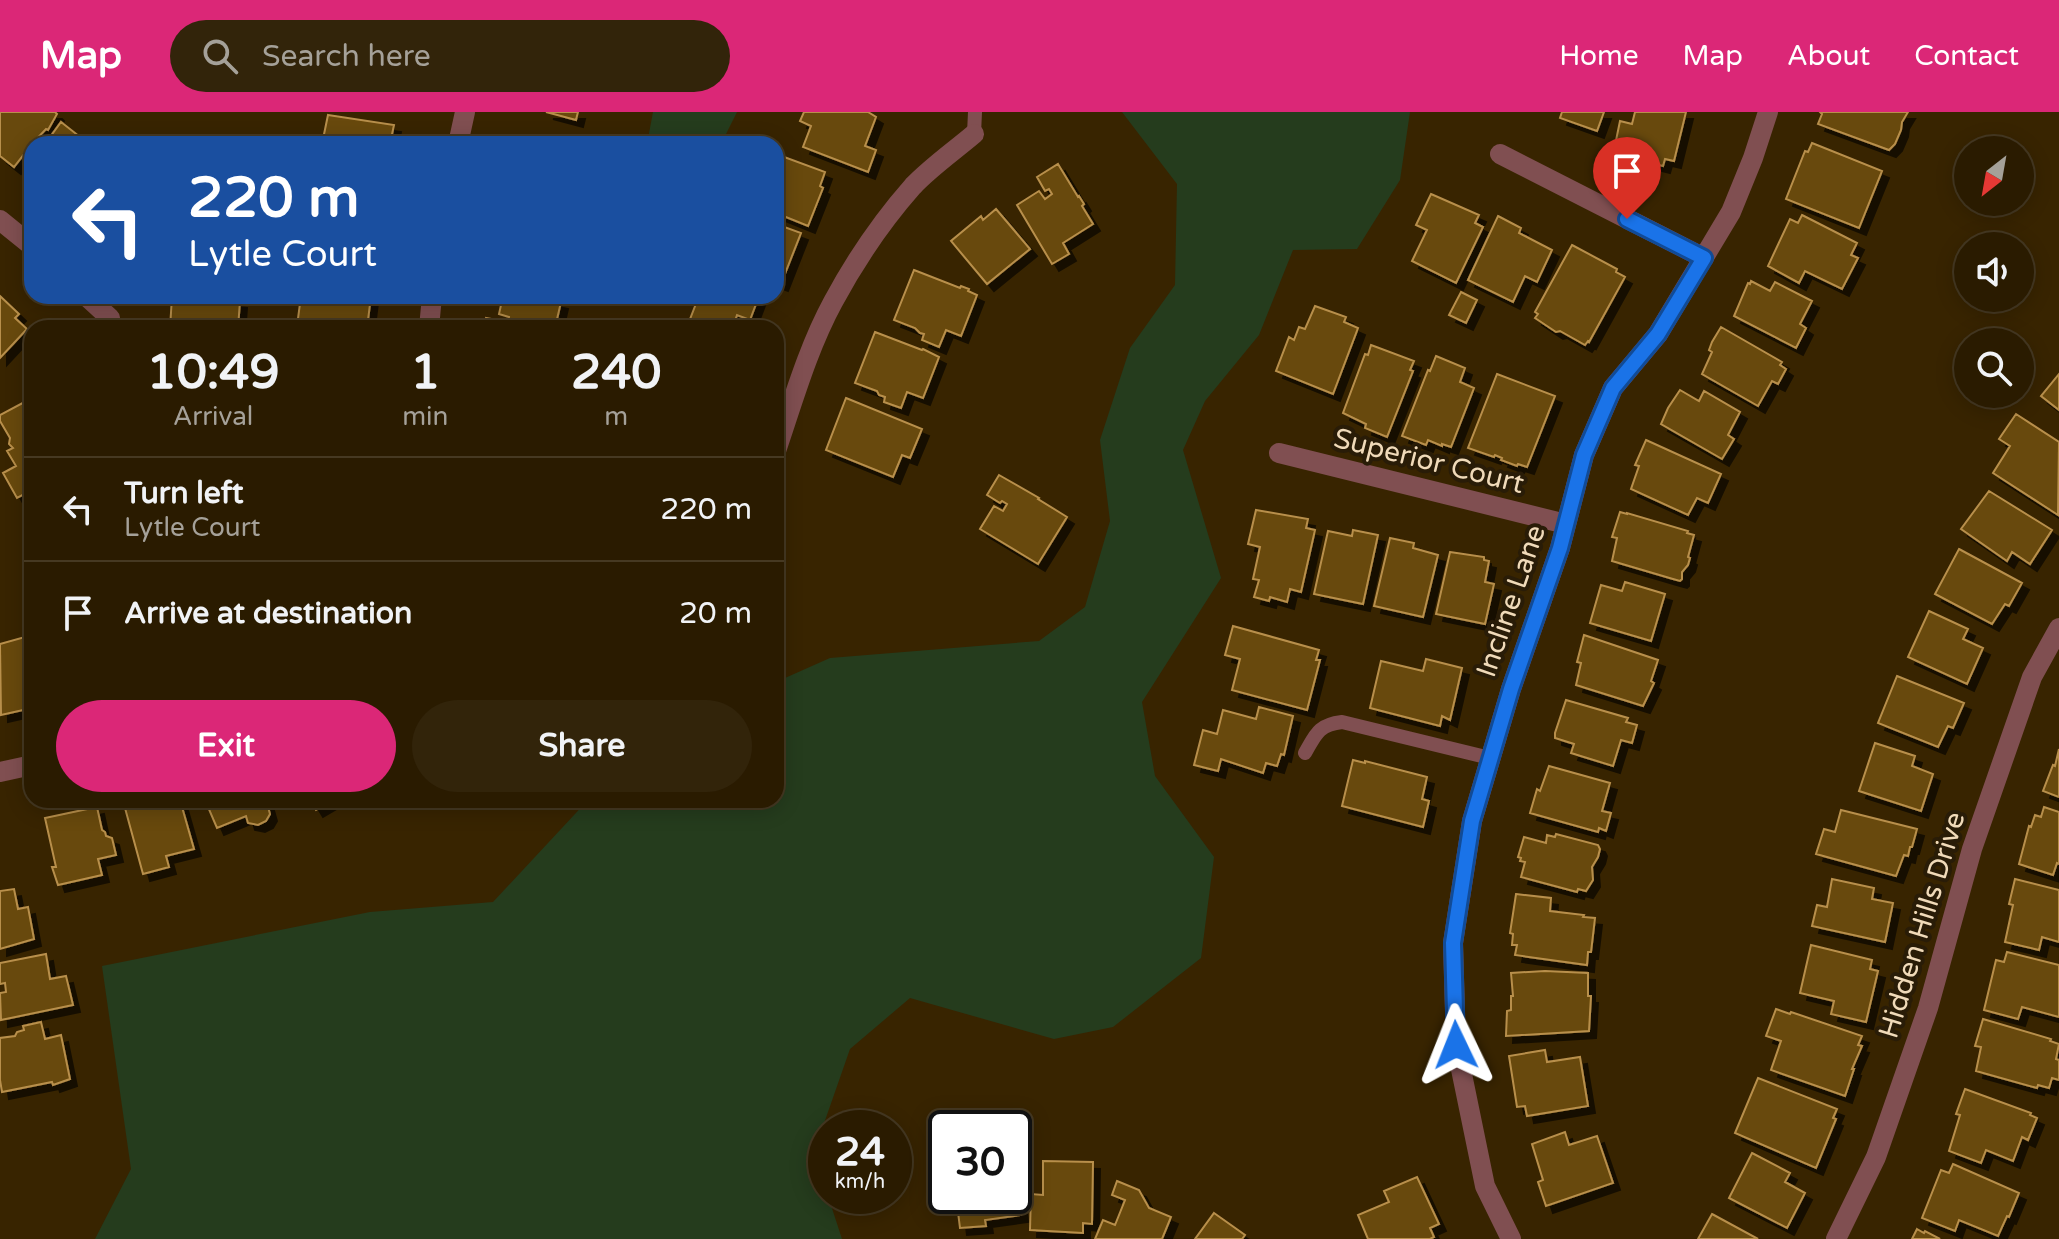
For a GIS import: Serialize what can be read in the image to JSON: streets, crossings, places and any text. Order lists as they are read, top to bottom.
{
  "streets": {
    "street": ["Superior Court", "Incline Lane", "Hidden Hills Drive"]
  },
  "crossings": [
    ["Superior Court", "Incline Lane"]
  ],
  "north": "bottom left",
  "page": {
    "header": "Map",
    "search": "Search here",
    "nav": [
      "Home",
      "Map",
      "About",
      "Contact"
    ],
    "turn": ["220 m", "Lytle Court"],
    "eta": [
      "10:49",
      "Arrival",
      "1",
      "min",
      "240",
      "m"
    ],
    "list": [
      {
        "name": "Turn left",
        "note": "Lytle Court",
        "value": "220 m"
      },
      {
        "name": "Arrive at destination",
        "value": "20 m"
      }
    ],
    "buttons": ["Exit", "Share"],
    "speed": "24 km/h",
    "limit": "30"
  }
}
